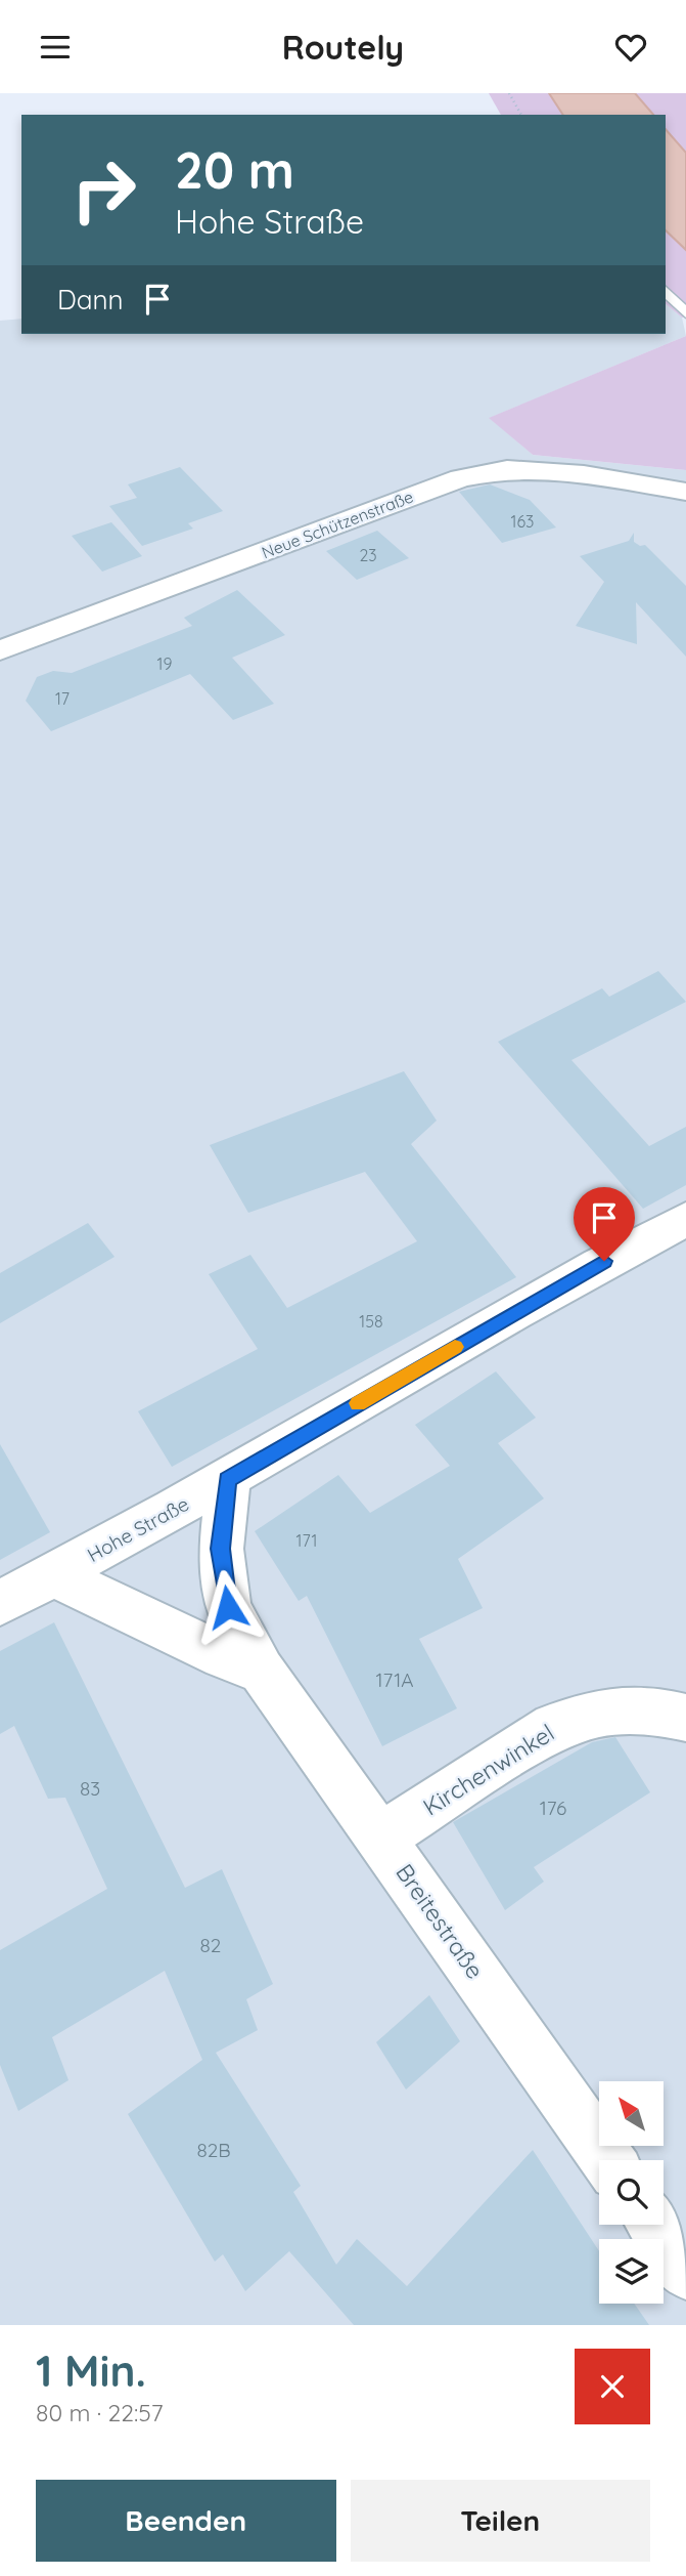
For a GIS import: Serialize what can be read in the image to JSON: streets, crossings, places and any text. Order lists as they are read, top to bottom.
{
  "streets": {
    "street": [
      "Neue Schützenstraße",
      "Hohe Straße",
      "Kirchenwinkel",
      "Breitestraße"
    ]
  },
  "crossings": [
    ["Hohe Straße", "Breitestraße"],
    ["Kirchenwinkel", "Breitestraße"]
  ],
  "house_numbers": [
    "163",
    "23",
    "19",
    "17",
    "158",
    "171",
    "171A",
    "83",
    "176",
    "82",
    "82B"
  ],
  "north": "top left",
  "page": {
    "header": "Routely",
    "turn": ["20 m", "Hohe Straße"],
    "then": "Dann",
    "heading": ["1 Min.", "80 m · 22:57"],
    "buttons": ["Beenden", "Teilen"]
  }
}
